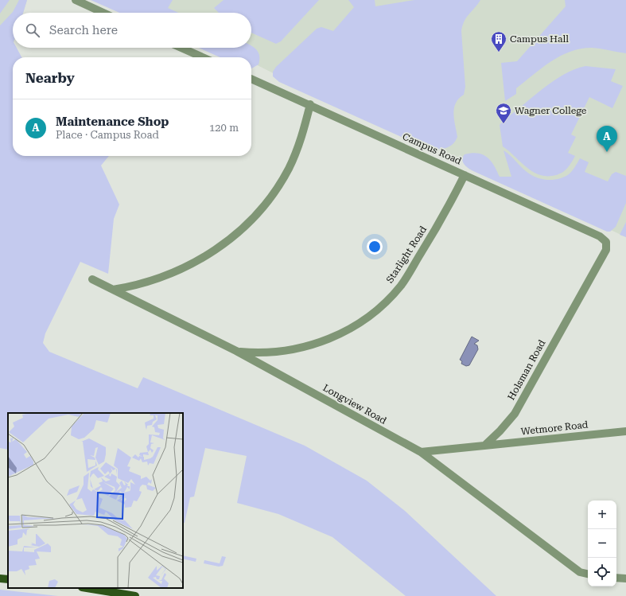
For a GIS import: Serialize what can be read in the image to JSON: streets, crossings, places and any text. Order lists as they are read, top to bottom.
{
  "streets": {
    "street": [
      "Campus Road",
      "Starlight Road",
      "Holsman Road",
      "Longview Road",
      "Wetmore Road"
    ]
  },
  "crossings": [
    ["Campus Road", "Starlight Road"],
    ["Campus Road", "Holsman Road"],
    ["Starlight Road", "Longview Road"],
    ["Holsman Road", "Wetmore Road"]
  ],
  "places": {
    "building": ["Campus Hall"],
    "school or university": ["Wagner College"]
  },
  "page": {
    "search": "Search here",
    "heading": "Nearby",
    "list": [
      {
        "mark": "A",
        "name": "Maintenance Shop",
        "note": "Place · Campus Road",
        "value": "120 m"
      }
    ],
    "pins": "A",
    "map_buttons": ["+", "−"]
  }
}
